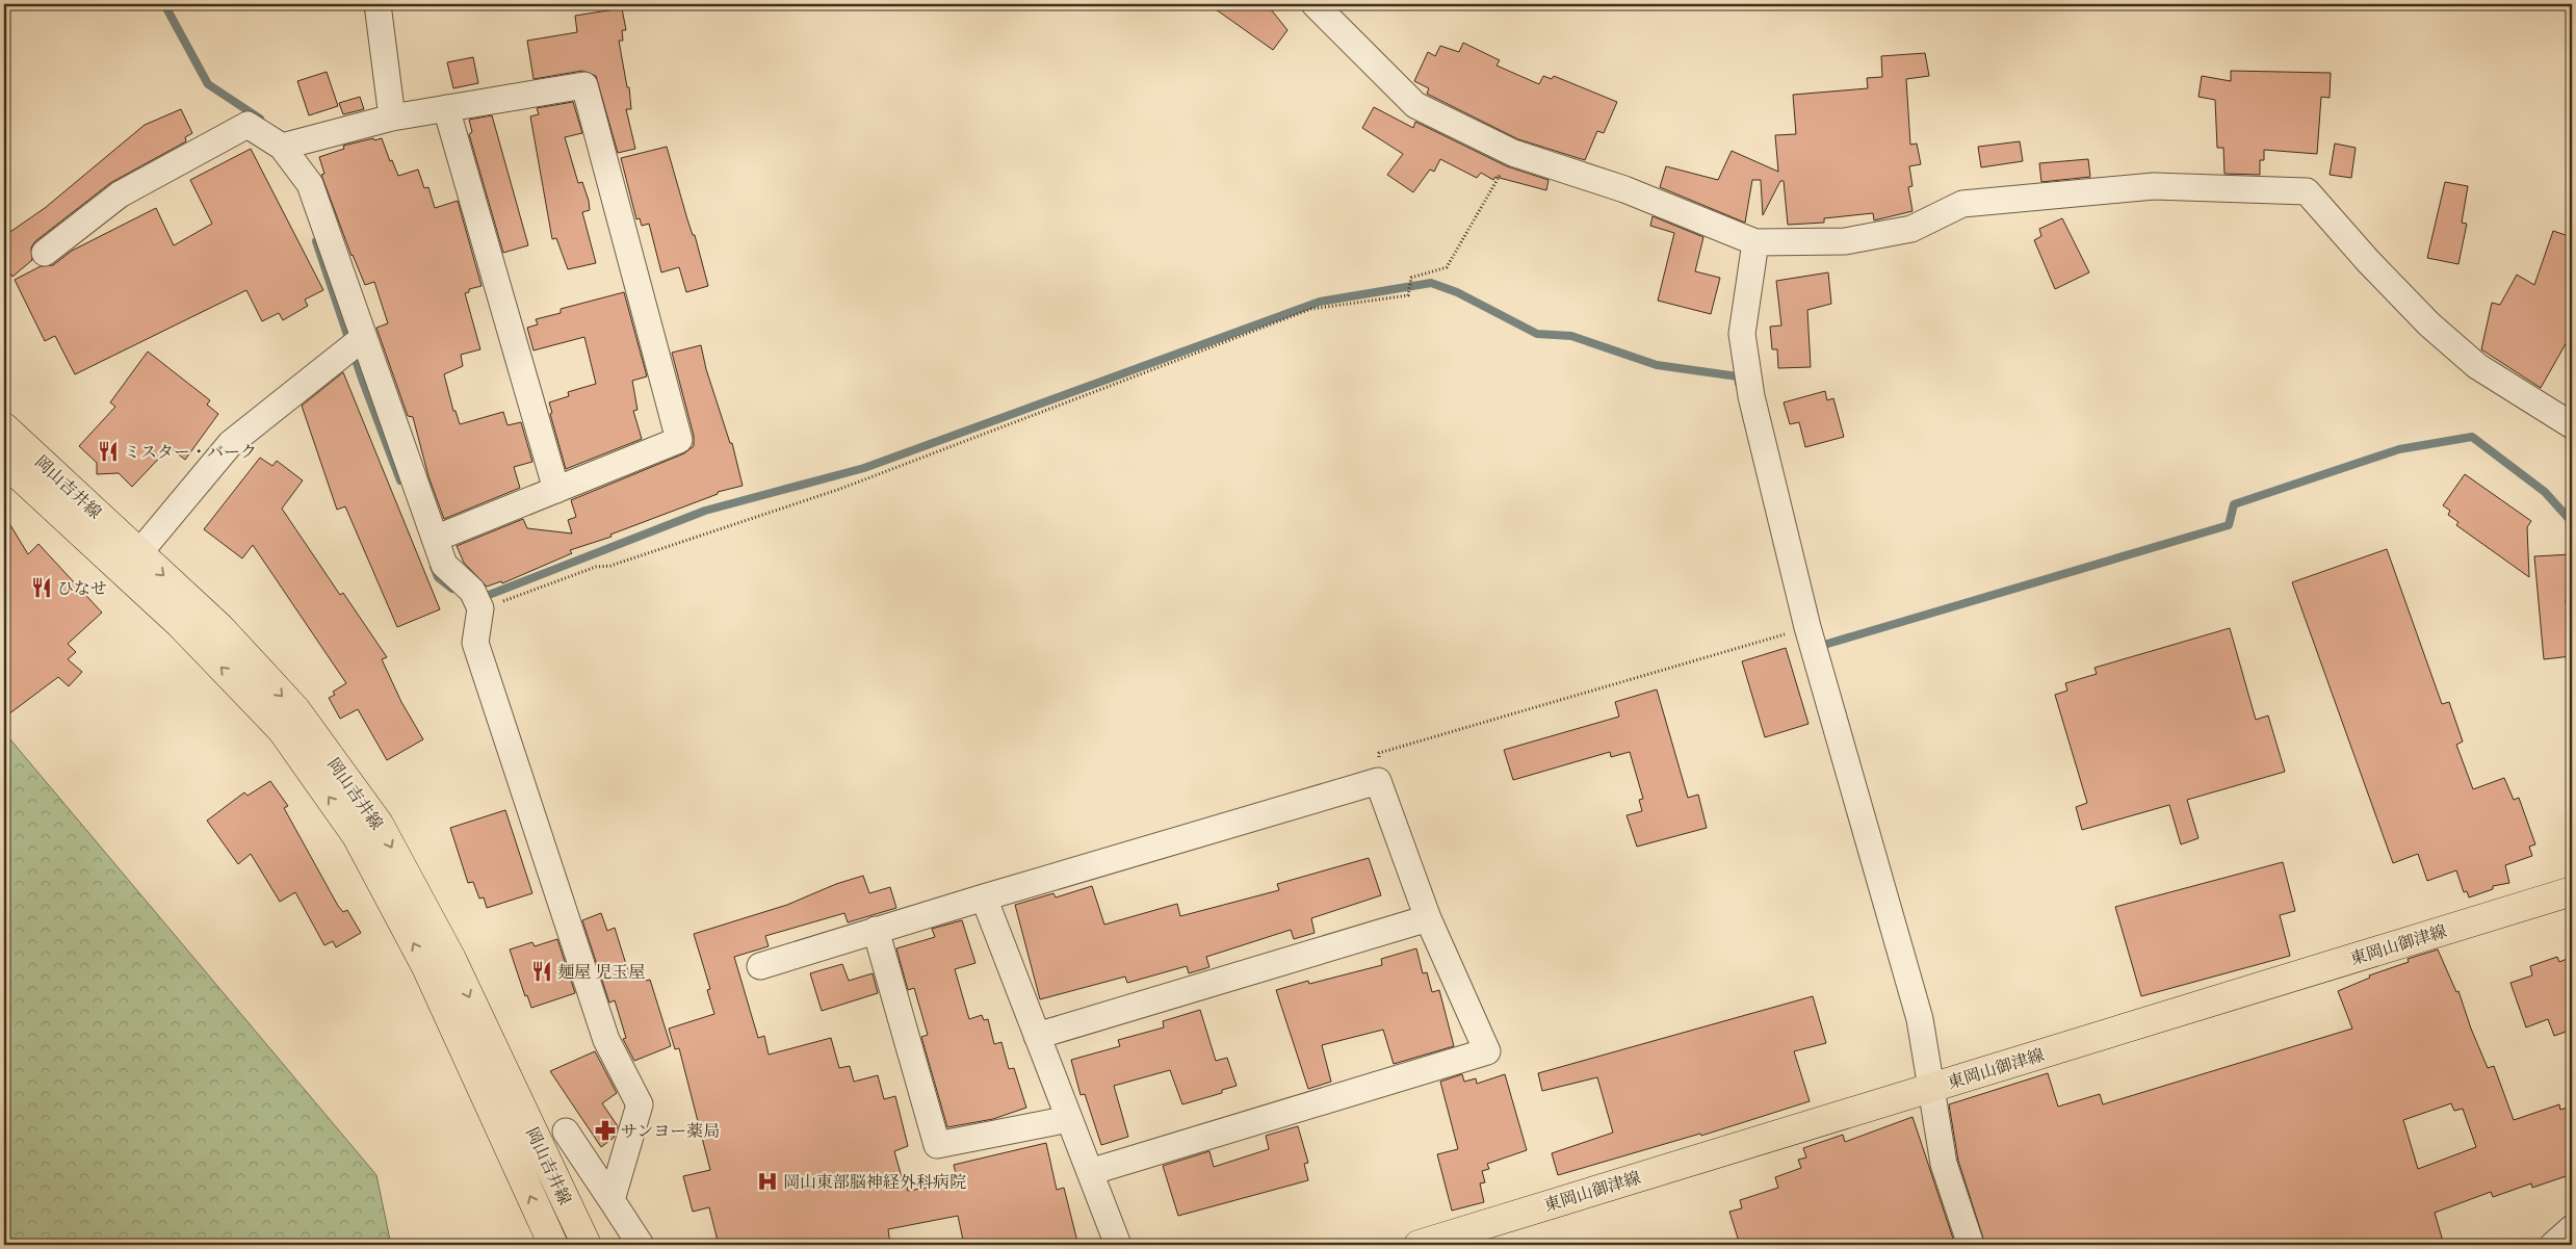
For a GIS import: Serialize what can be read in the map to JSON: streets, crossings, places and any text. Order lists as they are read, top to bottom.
{
  "streets": {
    "main road": ["岡山吉井線", "東岡山御津線"]
  },
  "places": {
    "restaurant": ["ミスター・バーク", "ひなせ", "麺屋 児玉屋"],
    "pharmacy": ["サンヨー薬局"],
    "hospital": ["岡山東部脳神経外科病院"]
  }
}
